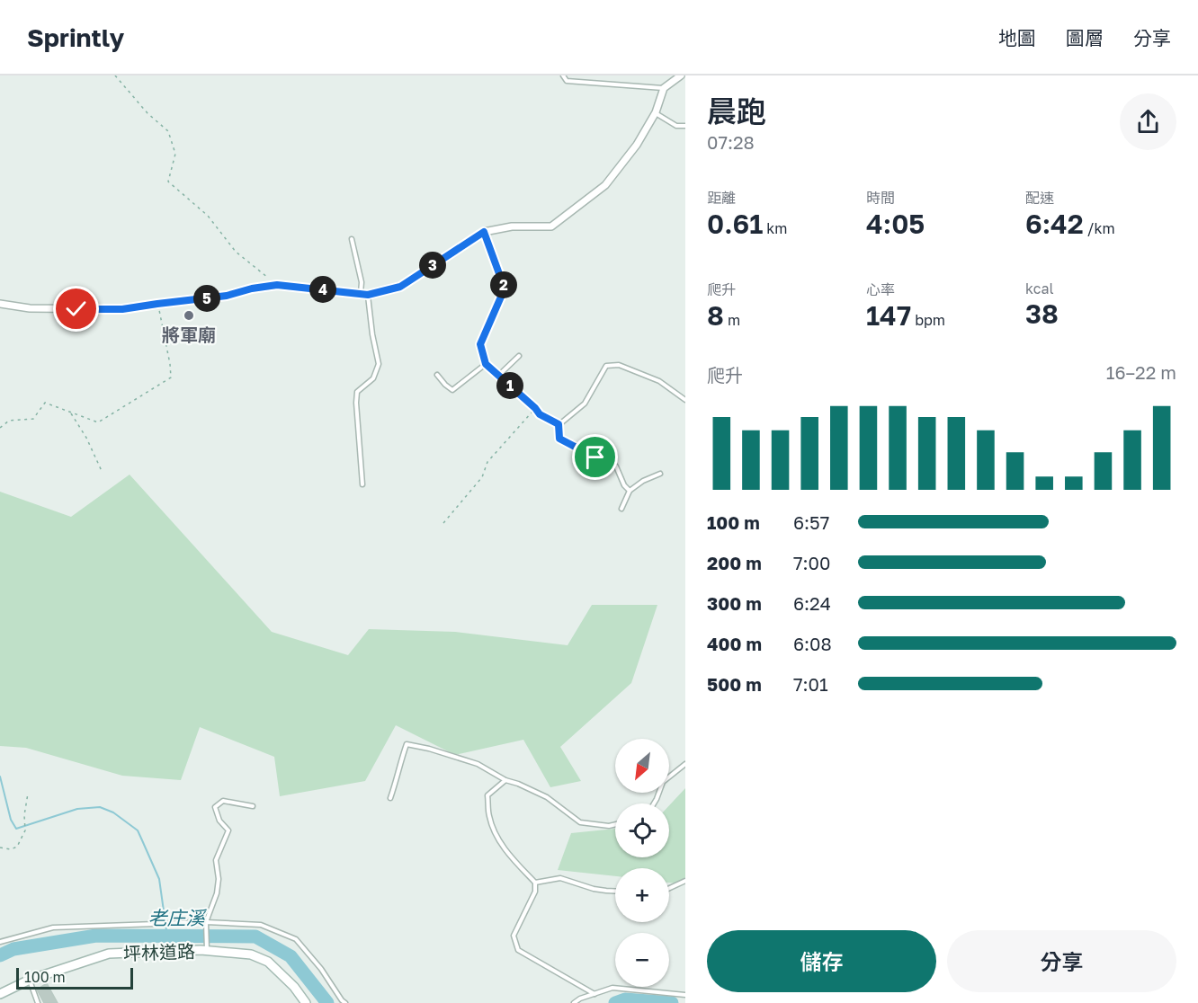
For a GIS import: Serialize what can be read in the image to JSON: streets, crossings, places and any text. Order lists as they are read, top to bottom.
{
  "streets": {
    "street": ["坪林道路"]
  },
  "water": ["老庄溪"],
  "places": ["將軍廟"],
  "scale_bar": "100 m",
  "north": "bottom left",
  "page": {
    "header": "Sprintly",
    "nav": ["地圖", "圖層", "分享"],
    "heading": ["晨跑", "07:28"],
    "stats": [
      ["距離", "0.61 km"],
      ["時間", "4:05"],
      ["配速", "6:42 /km"],
      ["爬升", "8 m"],
      ["心率", "147 bpm"],
      ["kcal", "38"]
    ],
    "pins": [
      "3",
      "2",
      "4",
      "5",
      "1"
    ],
    "chart": ["爬升", "16–22 m"],
    "list": [
      {
        "name": "100 m",
        "note": "6:57"
      },
      {
        "name": "200 m",
        "note": "7:00"
      },
      {
        "name": "300 m",
        "note": "6:24"
      },
      {
        "name": "400 m",
        "note": "6:08"
      },
      {
        "name": "500 m",
        "note": "7:01"
      }
    ],
    "map_buttons": ["+", "−"],
    "buttons": ["儲存", "分享"],
    "scale": "100 m"
  }
}
